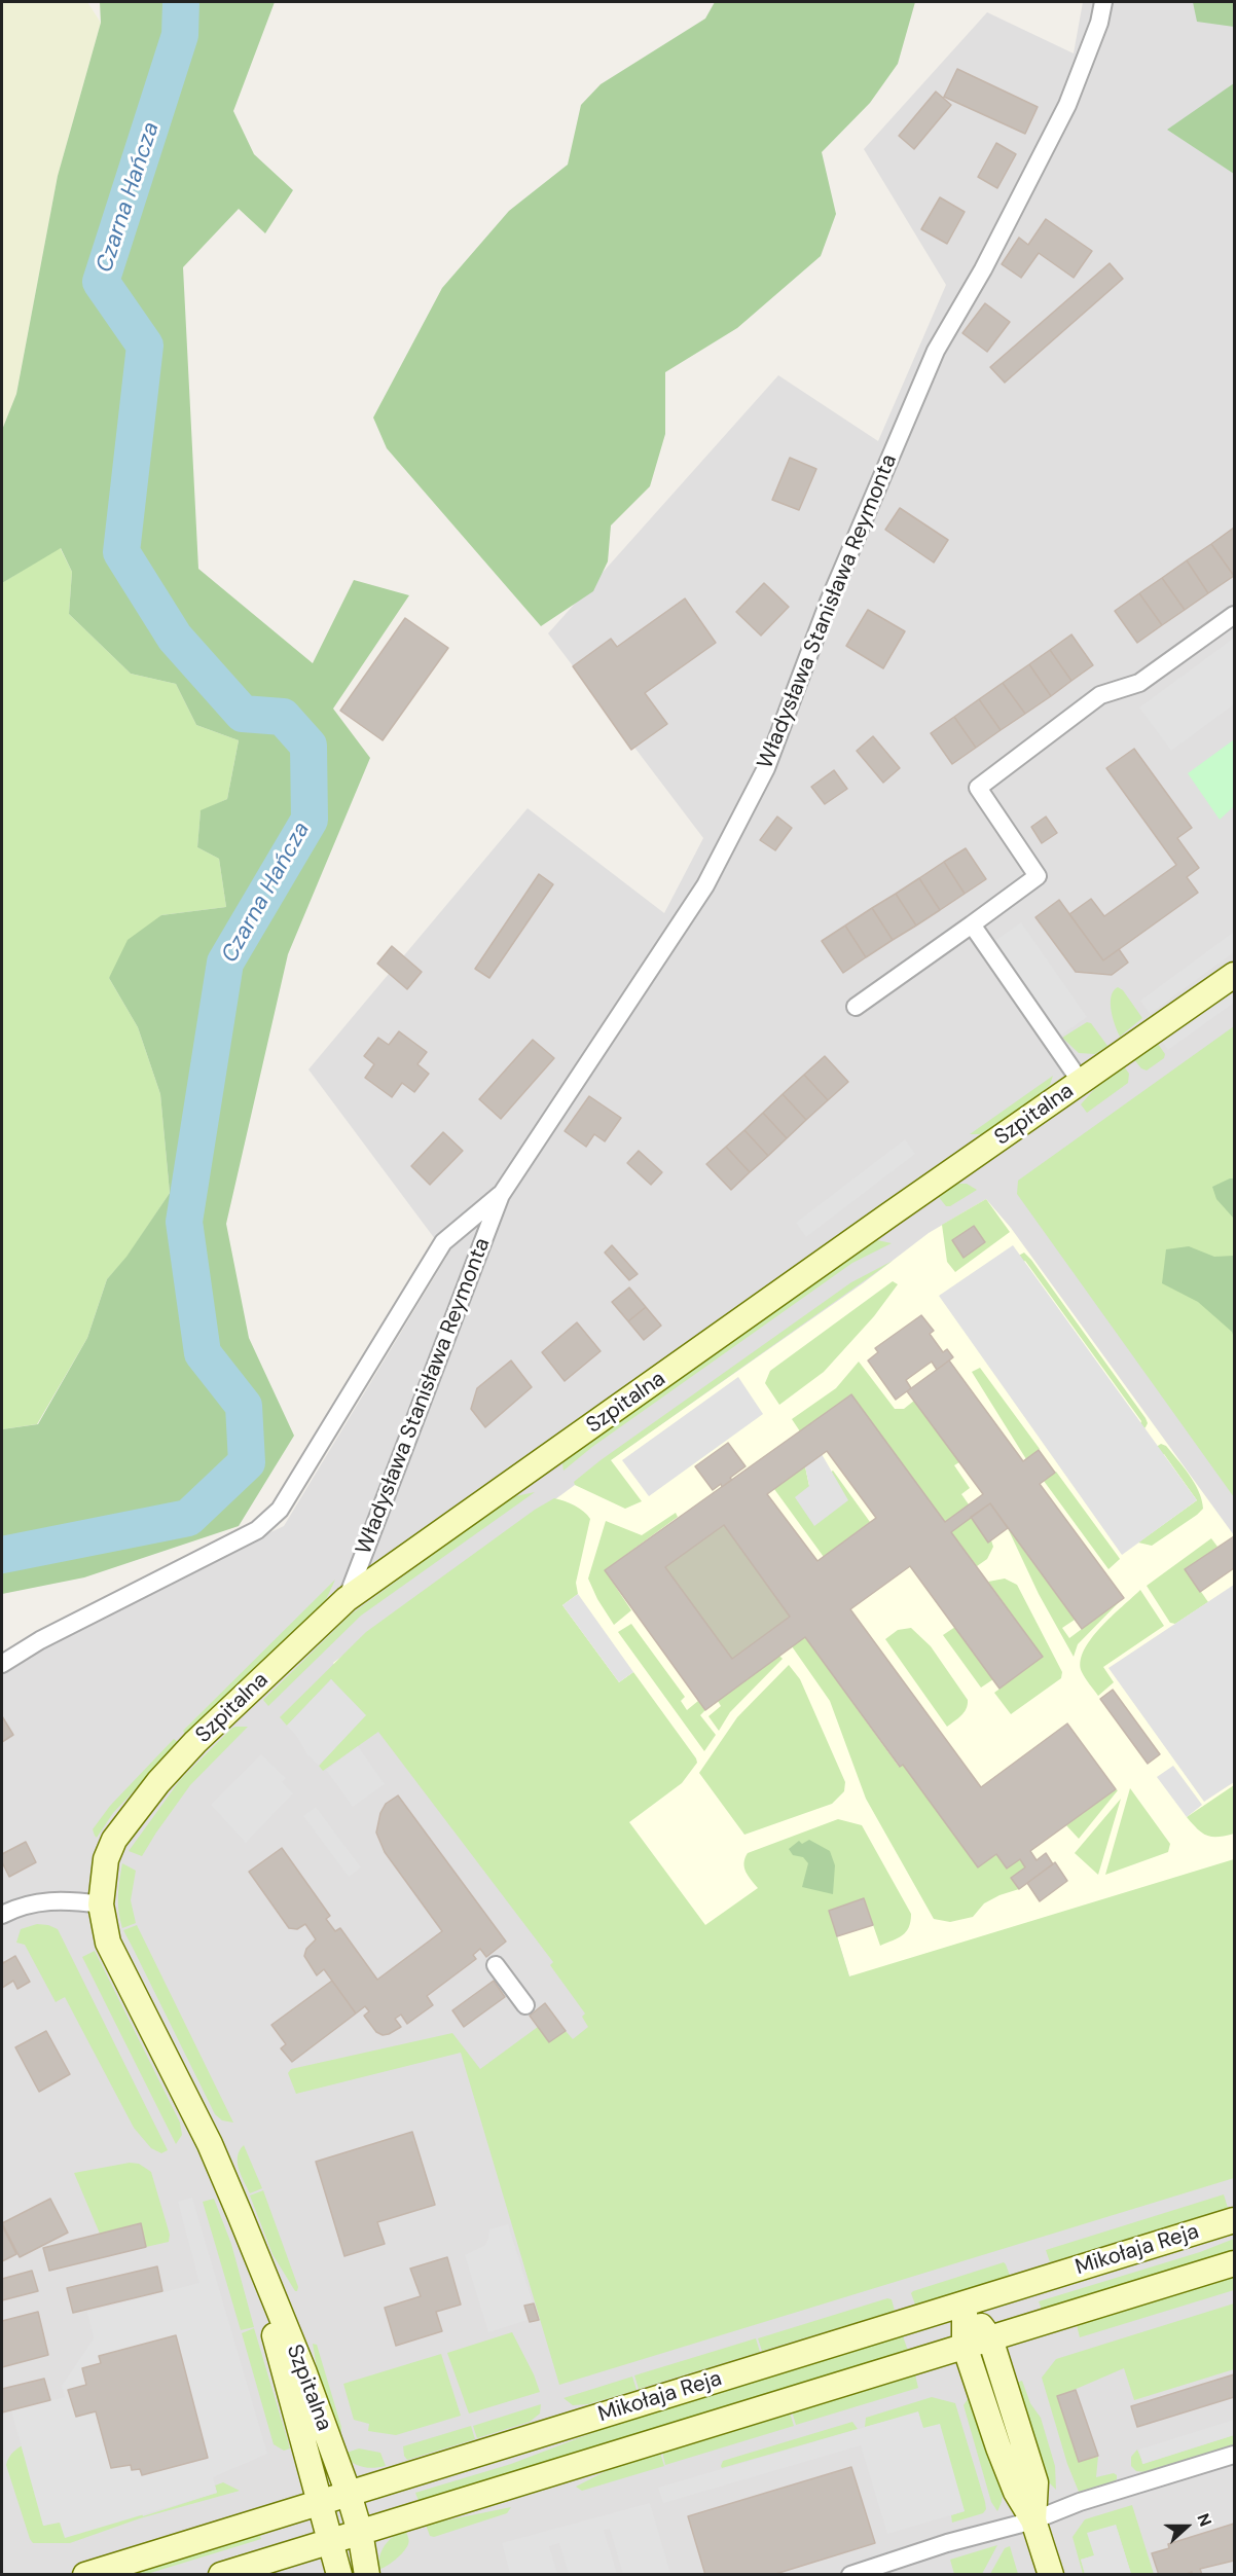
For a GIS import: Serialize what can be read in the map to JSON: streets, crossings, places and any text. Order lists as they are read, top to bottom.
{
  "streets": {
    "street": ["Władysława Stanisława Reymonta", "Szpitalna", "Mikołaja Reja"]
  },
  "crossings": [
    ["Władysława Stanisława Reymonta", "Szpitalna"],
    ["Szpitalna", "Mikołaja Reja"]
  ],
  "water": ["Czarna Hańcza"],
  "north": "right"
}
